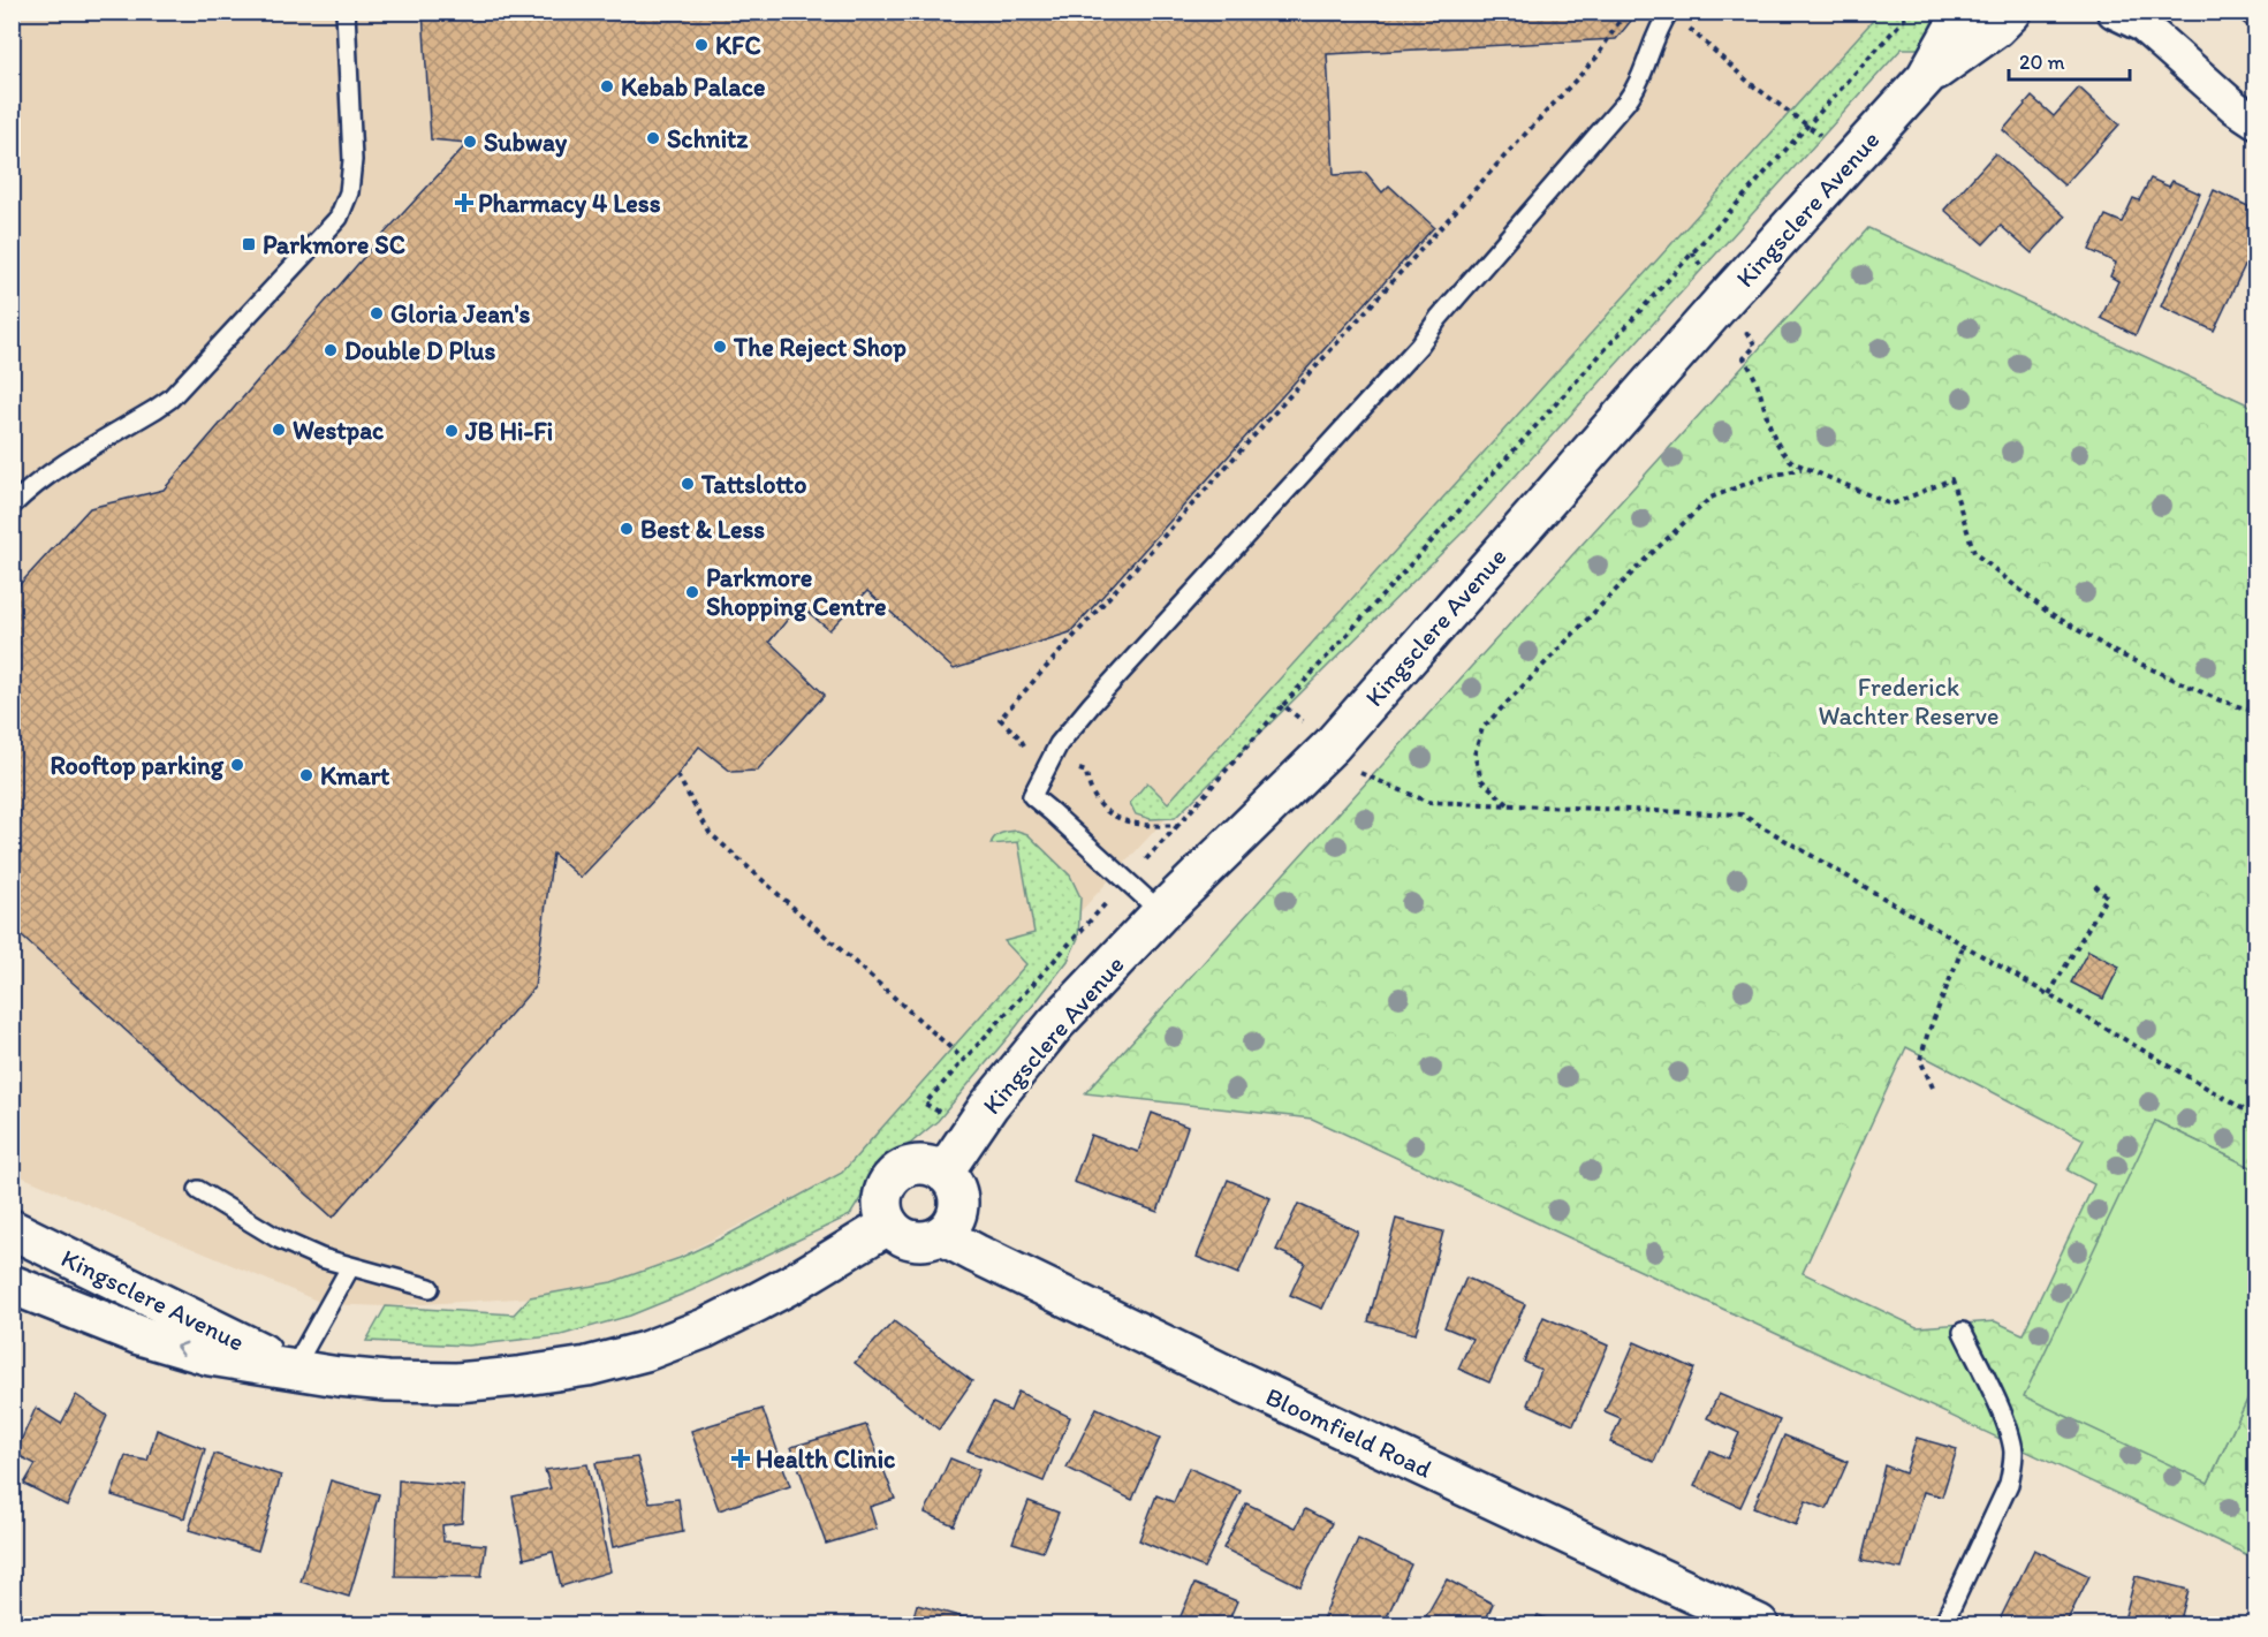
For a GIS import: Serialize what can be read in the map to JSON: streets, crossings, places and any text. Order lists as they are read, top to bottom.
{
  "streets": {
    "main road": ["Kingsclere Avenue", "Bloomfield Road"]
  },
  "crossings": [
    ["Kingsclere Avenue", "Bloomfield Road"]
  ],
  "parks": ["Frederick Wachter Reserve"],
  "places": {
    "other": [
      "KFC",
      "Kebab Palace",
      "Schnitz",
      "Subway",
      "Gloria Jean's",
      "The Reject Shop",
      "Double D Plus",
      "Westpac",
      "JB Hi-Fi",
      "Tattslotto",
      "Best & Less",
      "Parkmore Shopping Centre",
      "Rooftop parking",
      "Kmart"
    ],
    "health": ["Pharmacy 4 Less", "Health Clinic"],
    "transit": ["Parkmore SC"]
  },
  "scale_bar": "20 m"
}
